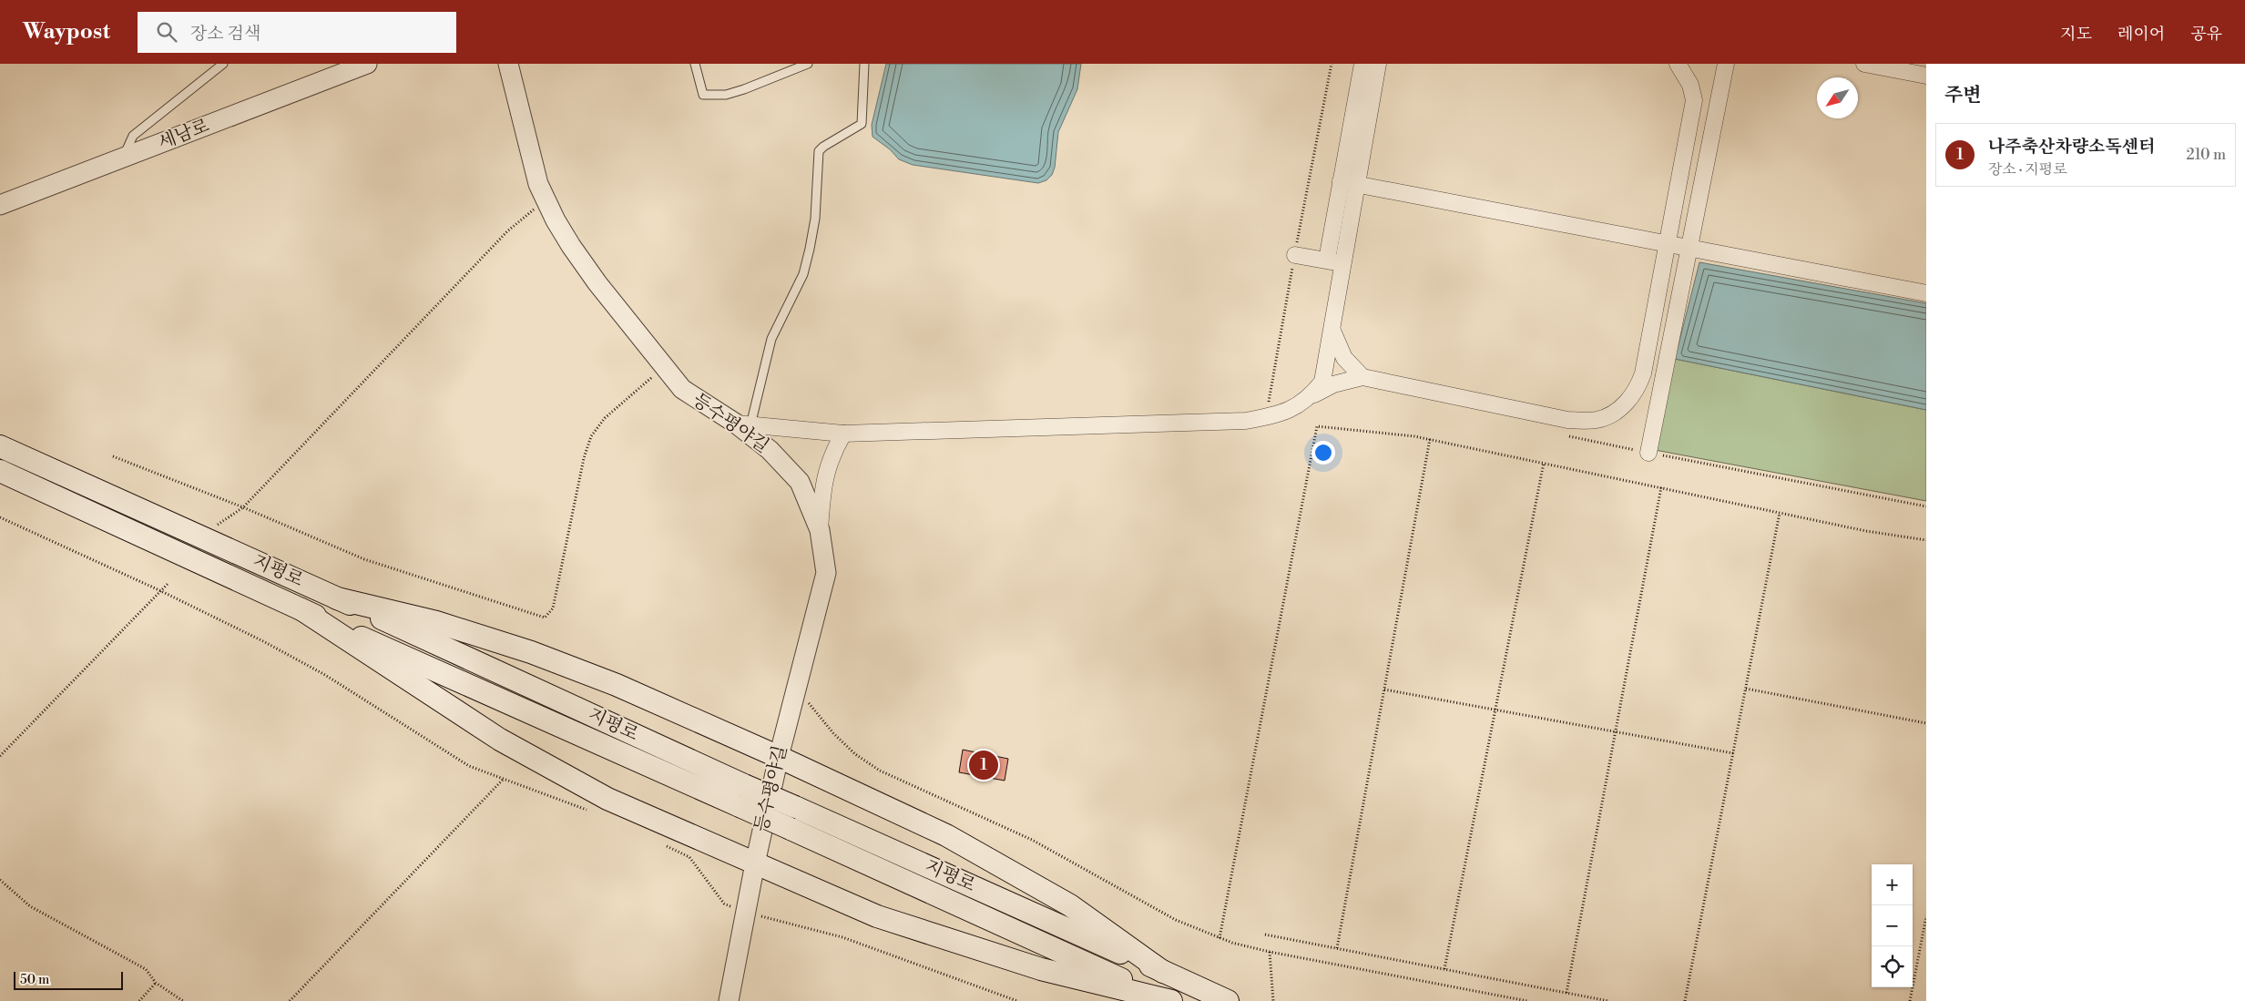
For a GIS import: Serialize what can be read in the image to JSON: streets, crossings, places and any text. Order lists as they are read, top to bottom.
{
  "streets": {
    "main road": ["지평로"],
    "street": ["세남로", "등수평야길"]
  },
  "scale_bar": "50 m",
  "north": "bottom left",
  "page": {
    "header": "Waypost",
    "search": "장소 검색",
    "nav": ["지도", "레이어", "공유"],
    "heading": "주변",
    "list": [
      {
        "mark": "1",
        "name": "나주축산차량소독센터",
        "note": "장소 · 지평로",
        "value": "210 m"
      }
    ],
    "pins": "1",
    "map_buttons": ["+", "−"],
    "scale": "50 m"
  }
}
